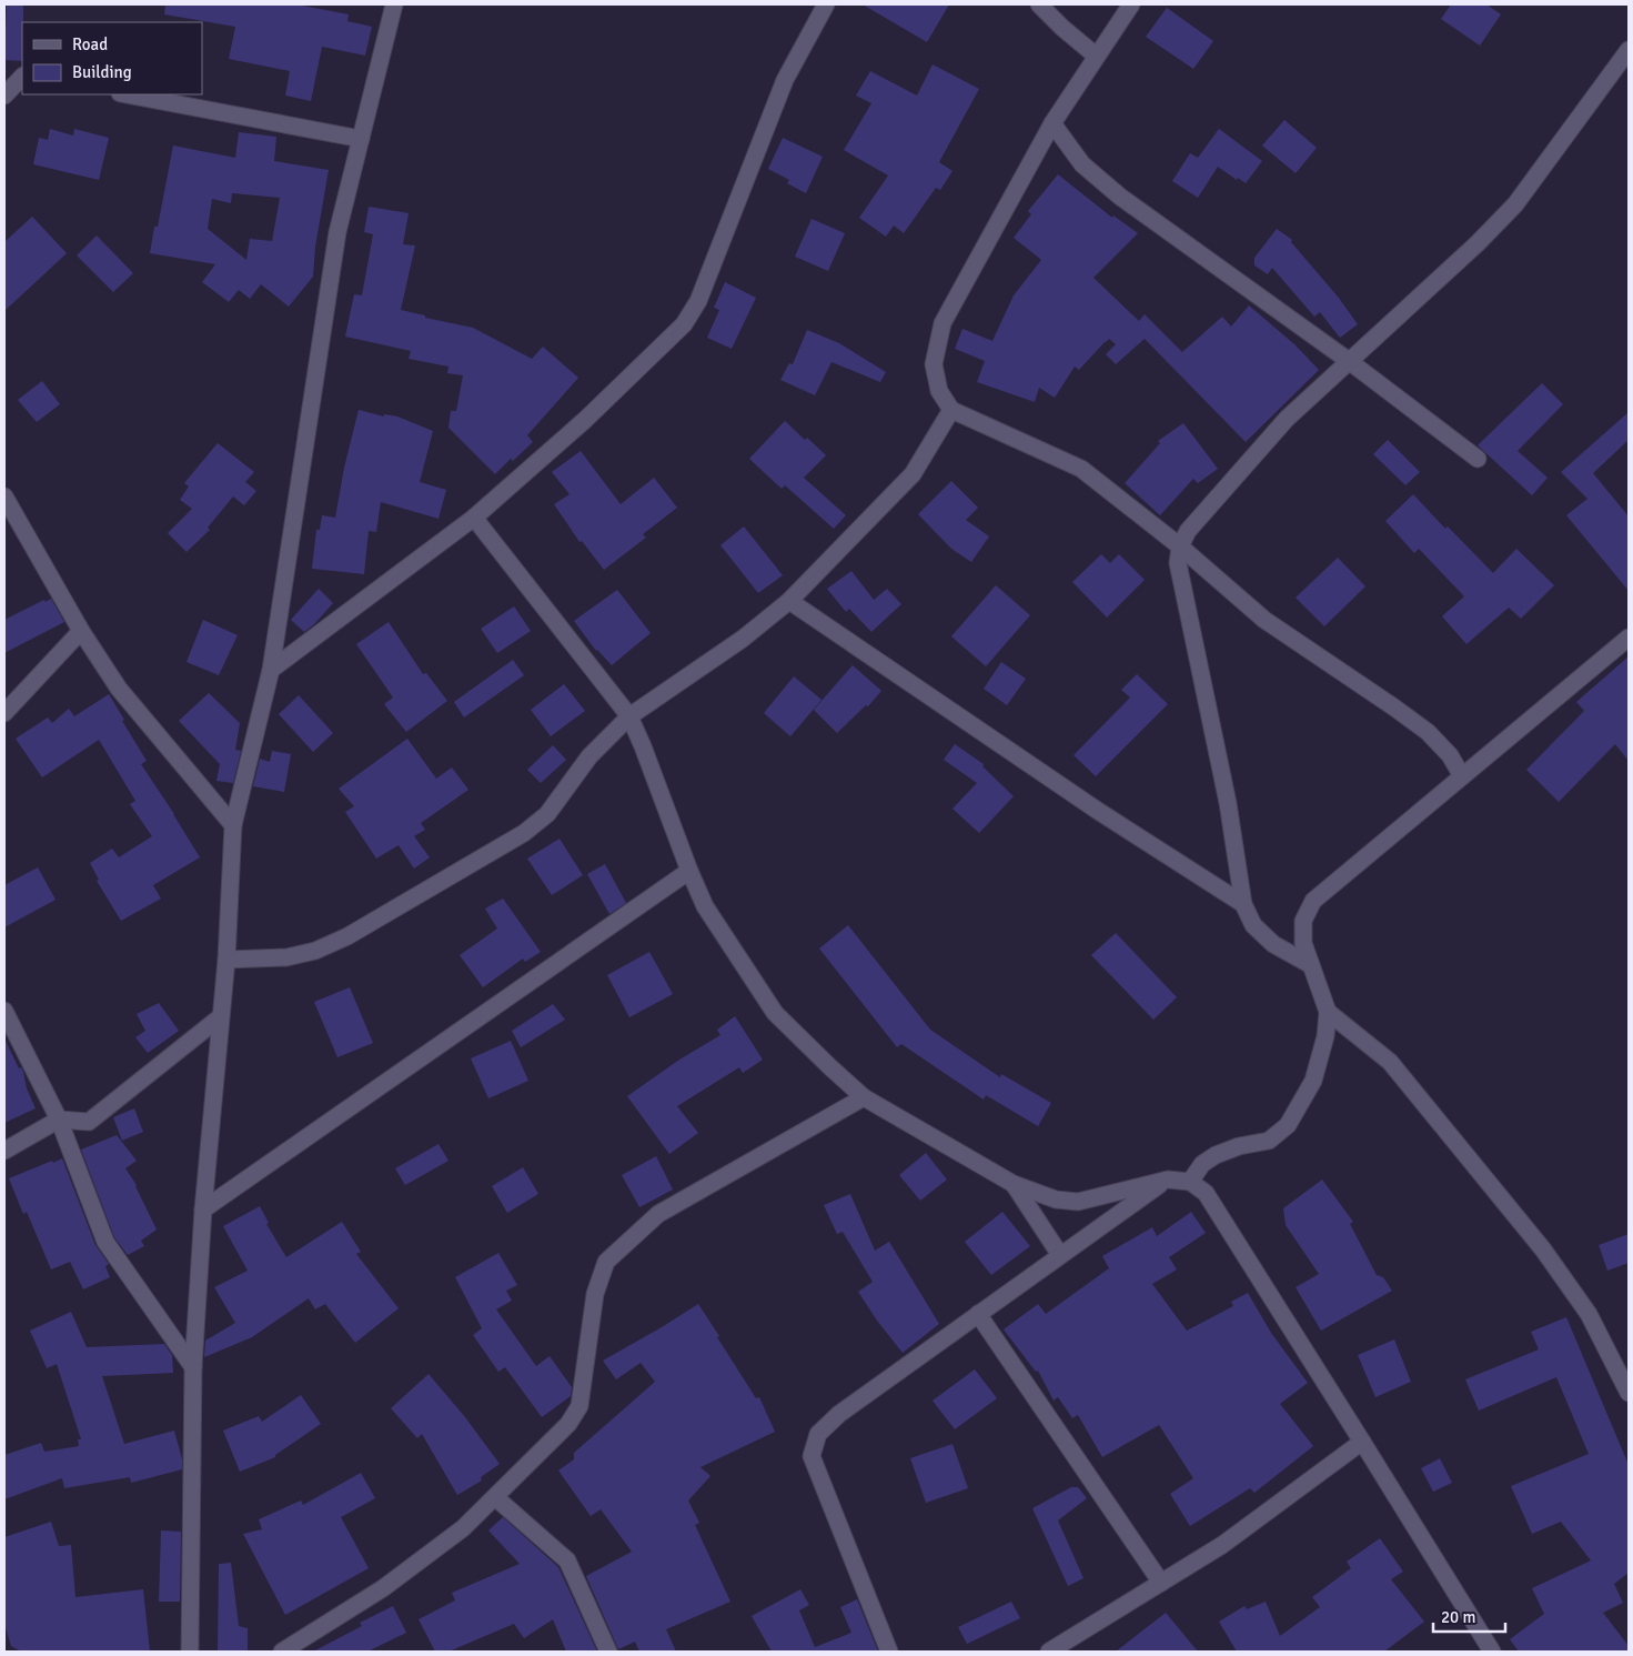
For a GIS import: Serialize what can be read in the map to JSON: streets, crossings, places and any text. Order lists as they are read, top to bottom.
{
  "legend": ["Road", "Building"],
  "scale_bar": "20 m"
}
